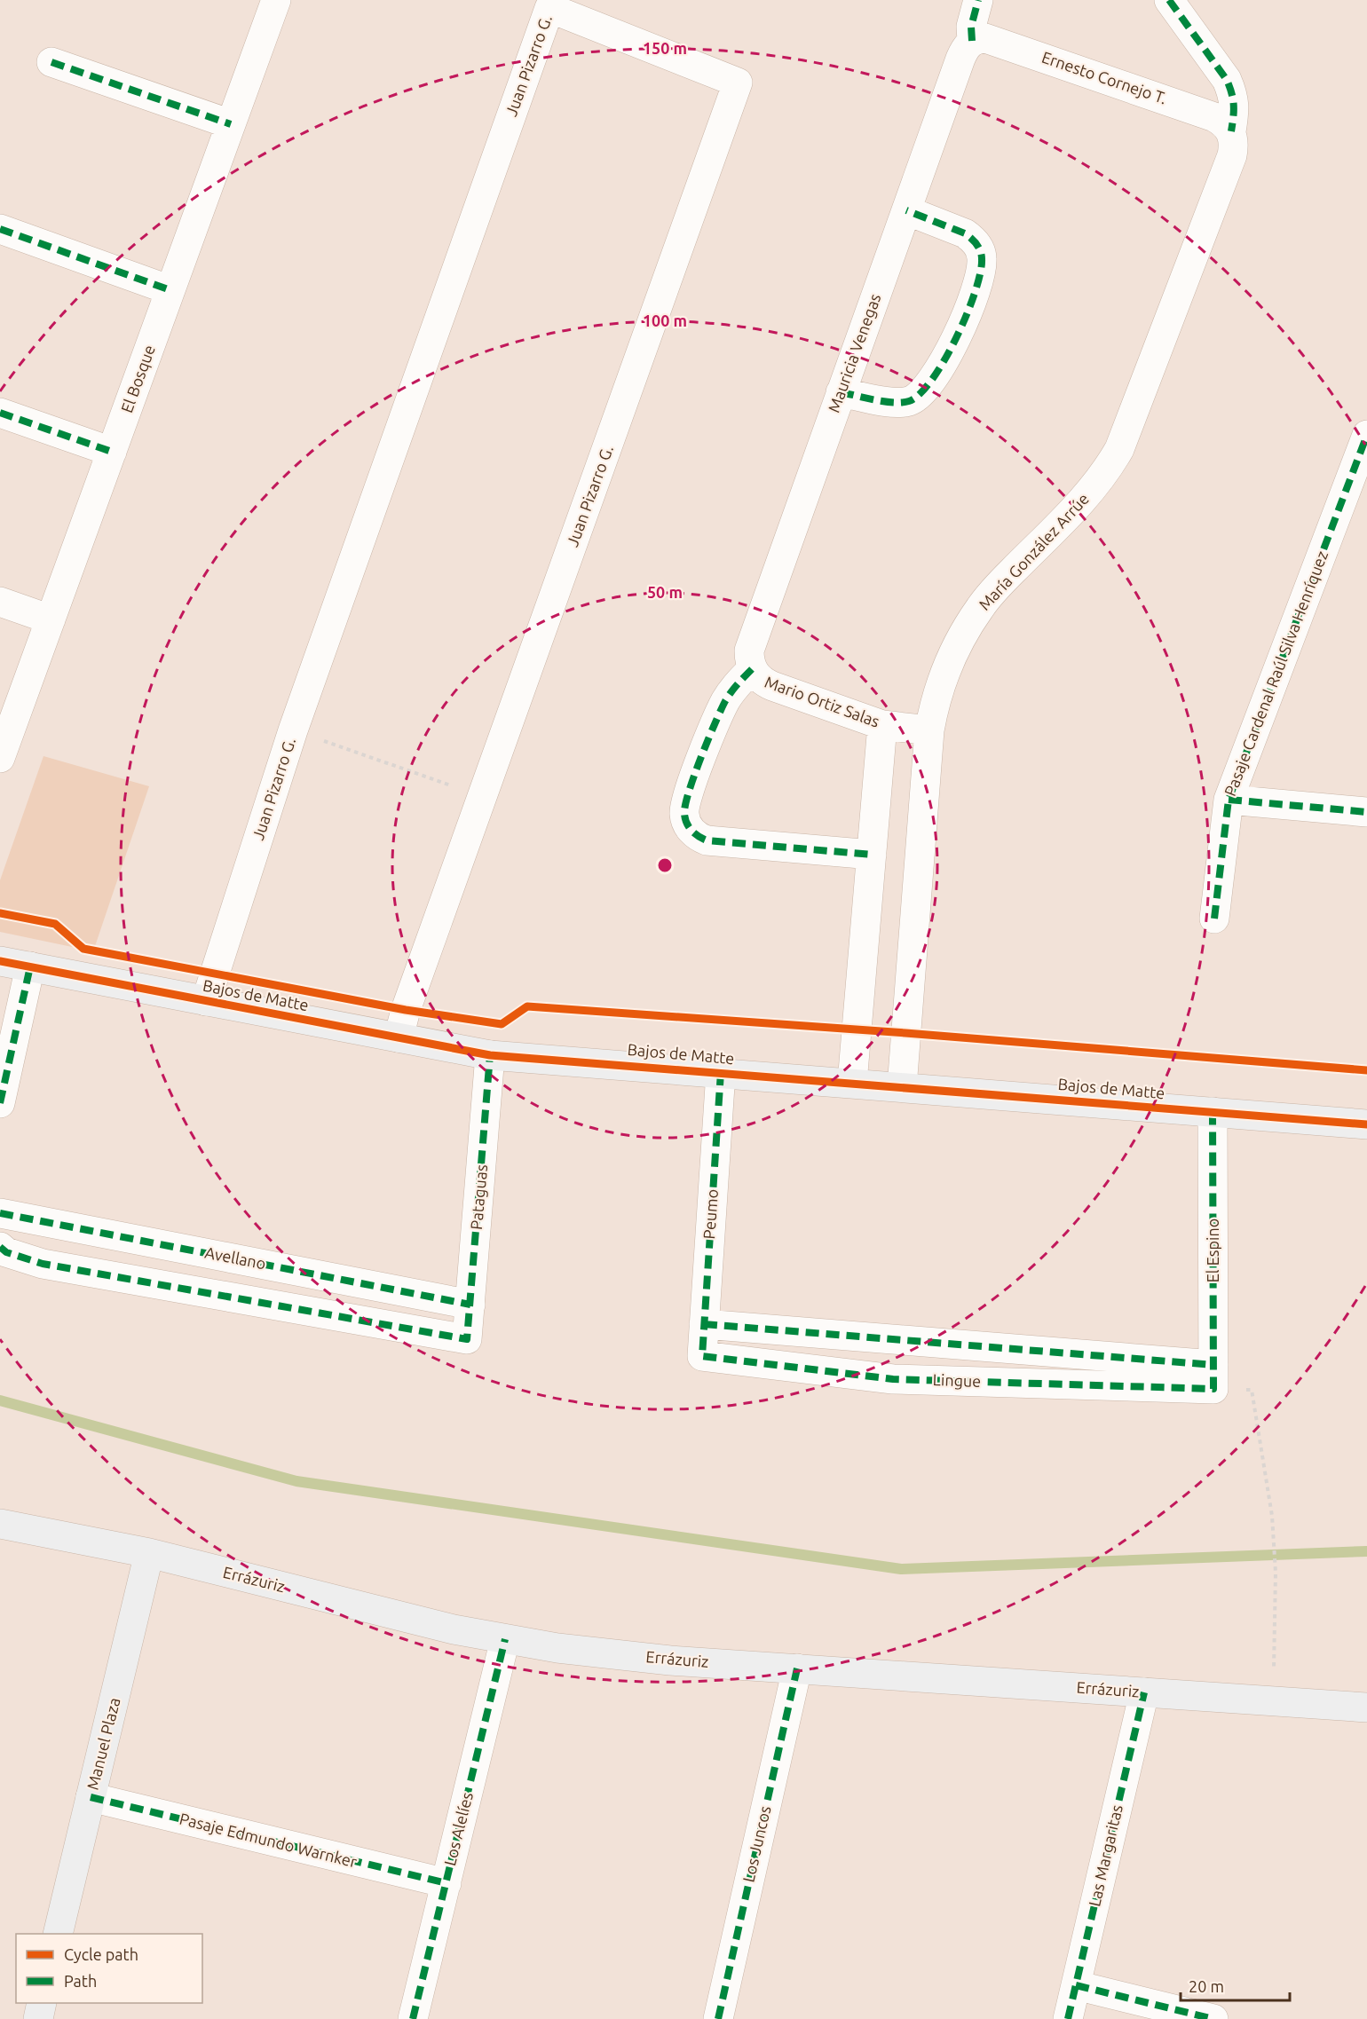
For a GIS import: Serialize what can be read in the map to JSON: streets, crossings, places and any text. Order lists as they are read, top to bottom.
{
  "streets": {
    "street": [
      "Juan Pizarro G.",
      "Ernesto Cornejo T.",
      "Mauricia Venegas",
      "El Bosque",
      "María González Arrúe",
      "Pasaje Cardenal Raúl Silva Henríquez",
      "Mario Ortiz Salas",
      "Bajos de Matte",
      "Pataguas",
      "Peumo",
      "El Espino",
      "Avellano",
      "Lingue",
      "Errázuriz",
      "Manuel Plaza",
      "Los Alelíes",
      "Pasaje Edmundo Warnker",
      "Los Juncos",
      "Las Margaritas"
    ]
  },
  "crossings": [
    ["Juan Pizarro G.", "Bajos de Matte"],
    ["Ernesto Cornejo T.", "Mauricia Venegas"],
    ["Ernesto Cornejo T.", "María González Arrúe"],
    ["Mauricia Venegas", "Mario Ortiz Salas"],
    ["María González Arrúe", "Mario Ortiz Salas"],
    ["María González Arrúe", "Bajos de Matte"],
    ["Bajos de Matte", "Pataguas"],
    ["Bajos de Matte", "Peumo"],
    ["Bajos de Matte", "El Espino"],
    ["Pataguas", "Avellano"],
    ["Peumo", "Lingue"],
    ["El Espino", "Lingue"],
    ["Errázuriz", "Manuel Plaza"],
    ["Errázuriz", "Los Alelíes"],
    ["Errázuriz", "Los Juncos"],
    ["Errázuriz", "Las Margaritas"],
    ["Manuel Plaza", "Pasaje Edmundo Warnker"],
    ["Los Alelíes", "Pasaje Edmundo Warnker"]
  ],
  "legend": ["Cycle path", "Path"],
  "scale_bar": "20 m",
  "rings": ["150 m", "100 m", "50 m"]
}
